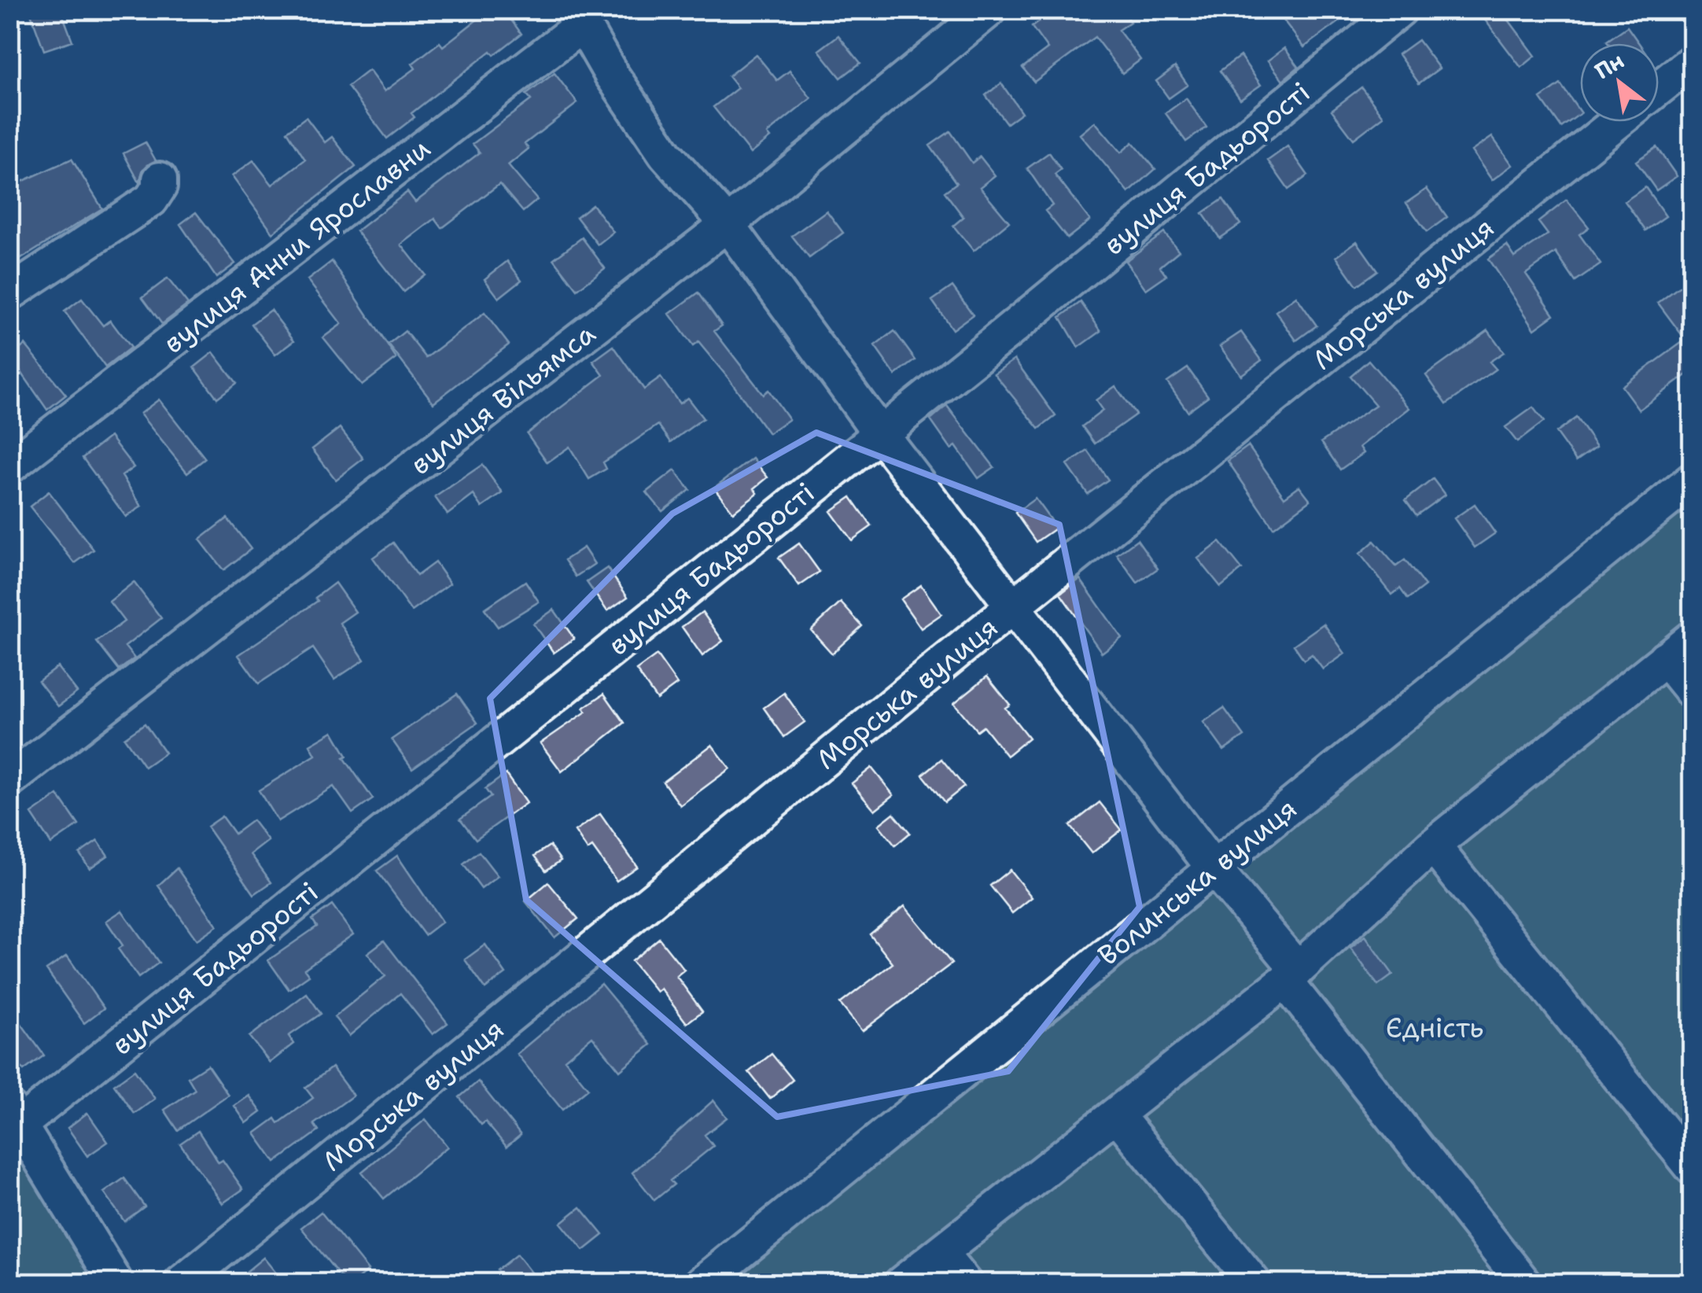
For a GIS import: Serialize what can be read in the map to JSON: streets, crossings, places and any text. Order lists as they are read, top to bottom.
{
  "streets": {
    "street": [
      "вулиця Бадьорості",
      "вулиця Анни Ярославни",
      "Морська вулиця",
      "вулиця Вільямса",
      "Волинська вулиця"
    ]
  },
  "parks": ["Єдність"],
  "north": "top left"
}
